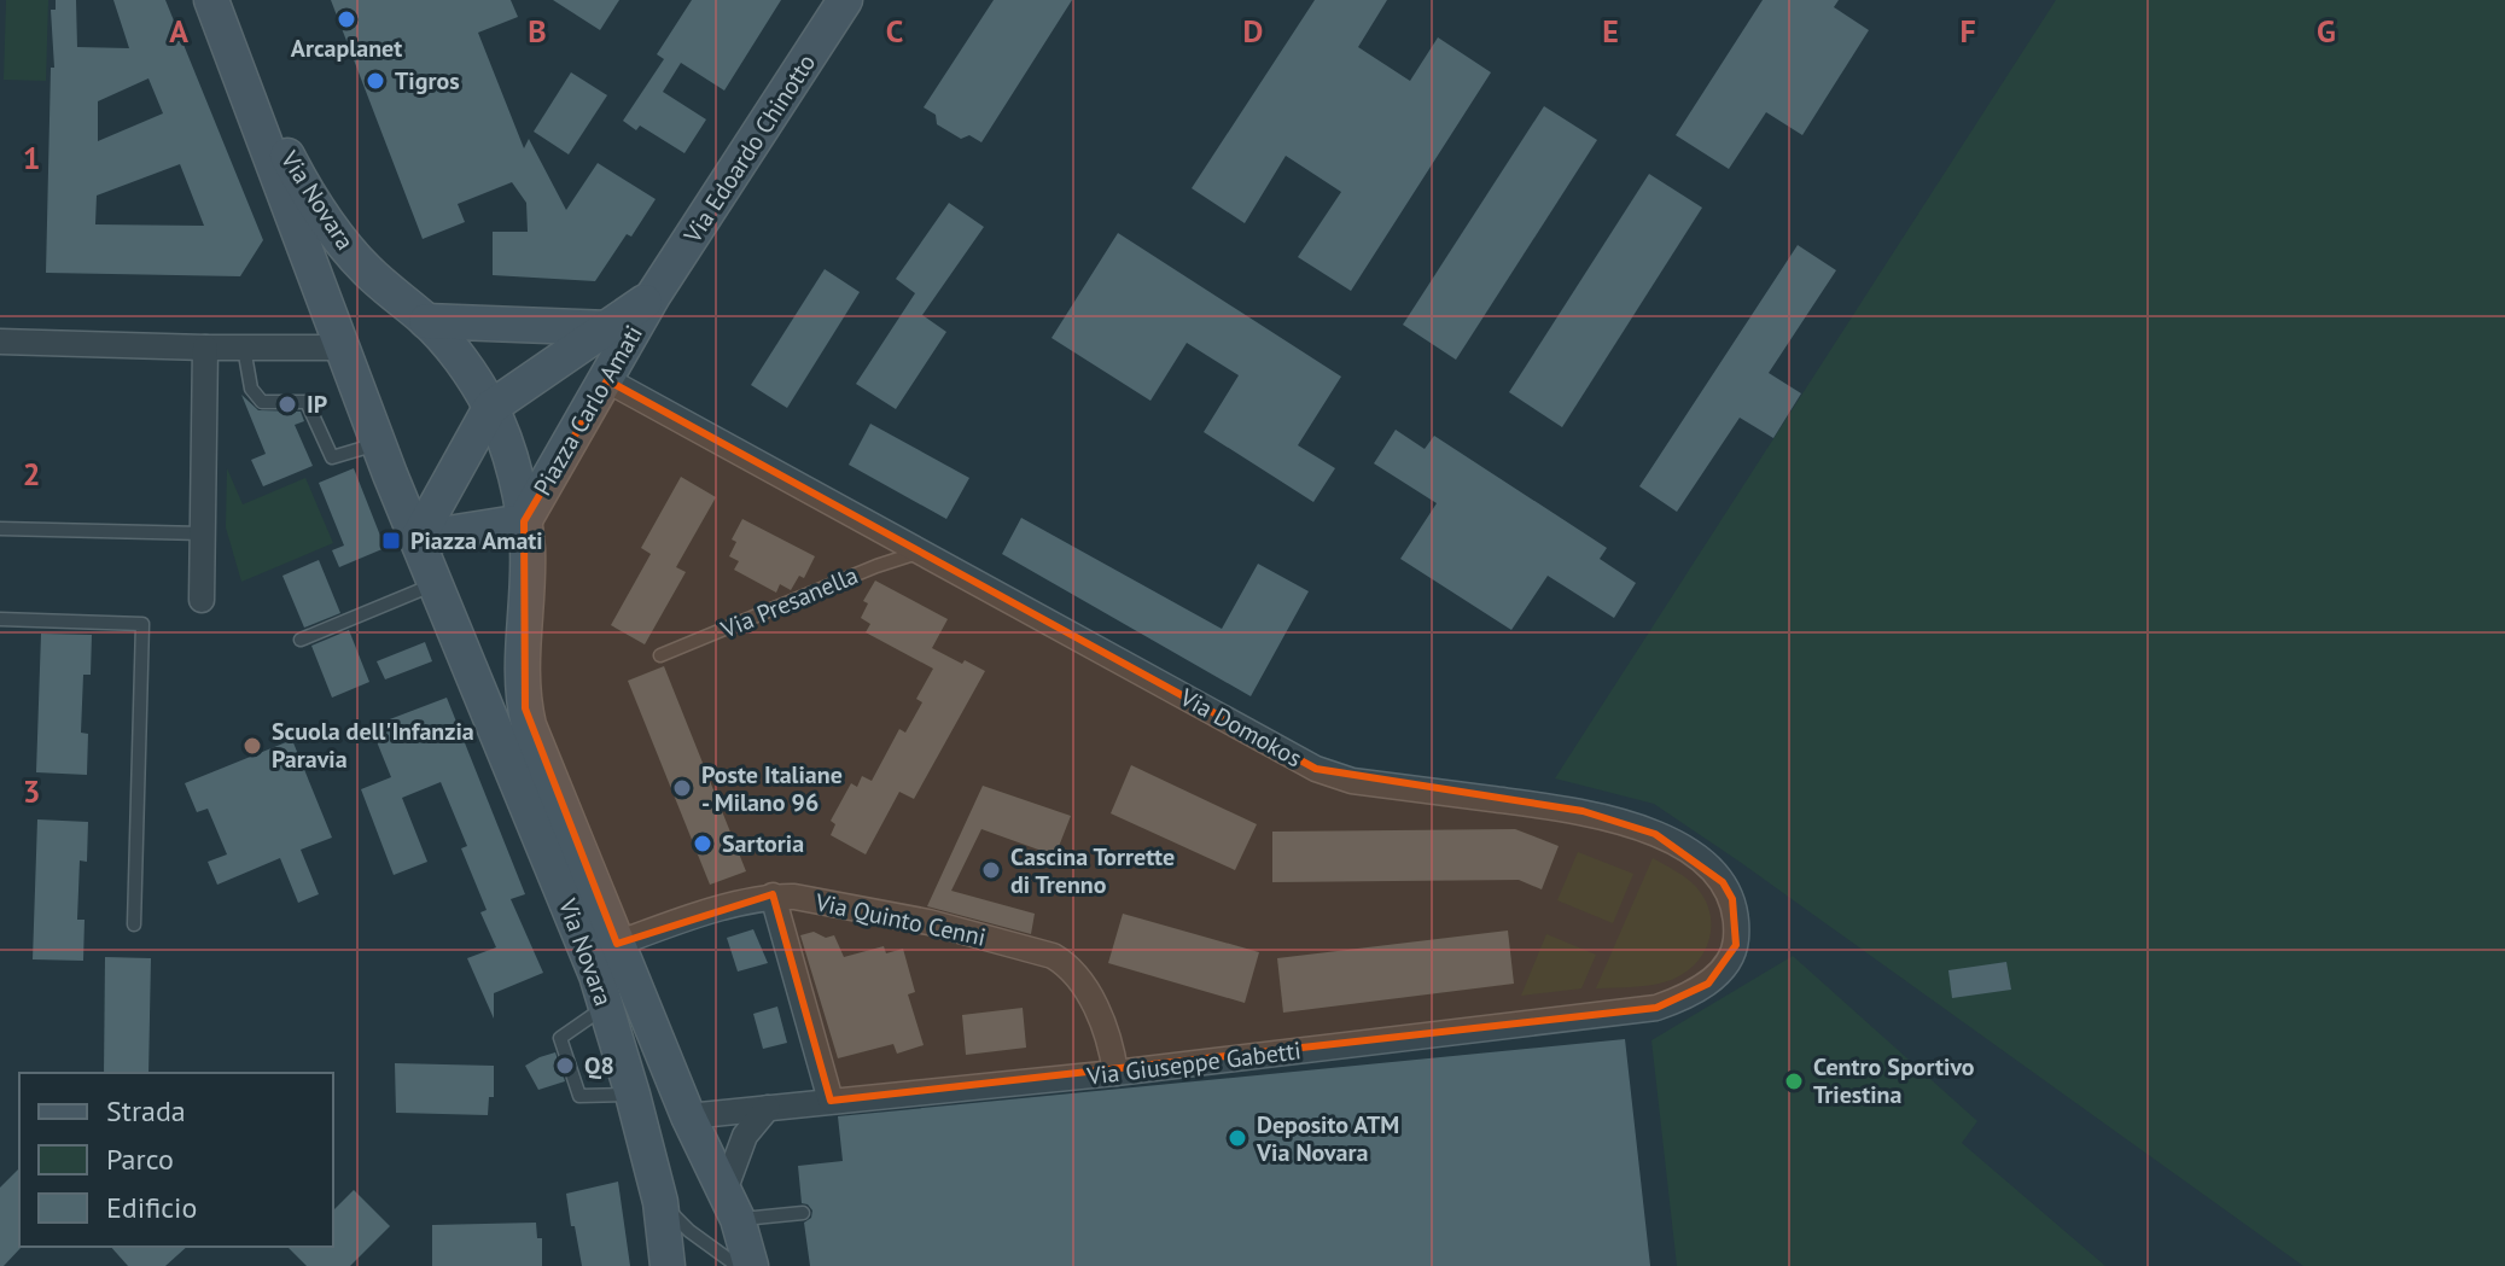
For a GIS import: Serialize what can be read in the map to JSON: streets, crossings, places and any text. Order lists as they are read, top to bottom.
{
  "streets": {
    "street": [
      "Via Edoardo Chinotto",
      "Via Novara",
      "Piazza Carlo Amati",
      "Via Domokos",
      "Via Quinto Cenni",
      "Via Giuseppe Gabetti"
    ],
    "lane": ["Via Presanella"]
  },
  "crossings": [
    ["Via Edoardo Chinotto", "Piazza Carlo Amati"],
    ["Via Novara", "Piazza Carlo Amati"],
    ["Via Novara", "Via Quinto Cenni"],
    ["Via Novara", "Via Giuseppe Gabetti"],
    ["Piazza Carlo Amati", "Via Domokos"],
    ["Via Presanella", "Via Domokos"],
    ["Via Domokos", "Via Giuseppe Gabetti"],
    ["Via Quinto Cenni", "Via Giuseppe Gabetti"]
  ],
  "places": {
    "other": [
      "Arcaplanet",
      "Tigros",
      "IP",
      "Scuola dell'Infanzia Paravia",
      "Poste Italiane - Milano 96",
      "Sartoria",
      "Cascina Torrette di Trenno",
      "Q8",
      "Centro Sportivo Triestina",
      "Deposito ATM Via Novara"
    ],
    "transit": ["Piazza Amati"]
  },
  "legend": ["Strada", "Parco", "Edificio"],
  "grid": {
    "columns": [
      "A",
      "B",
      "C",
      "D",
      "E",
      "F",
      "G"
    ],
    "rows": ["1", "2", "3"]
  }
}
